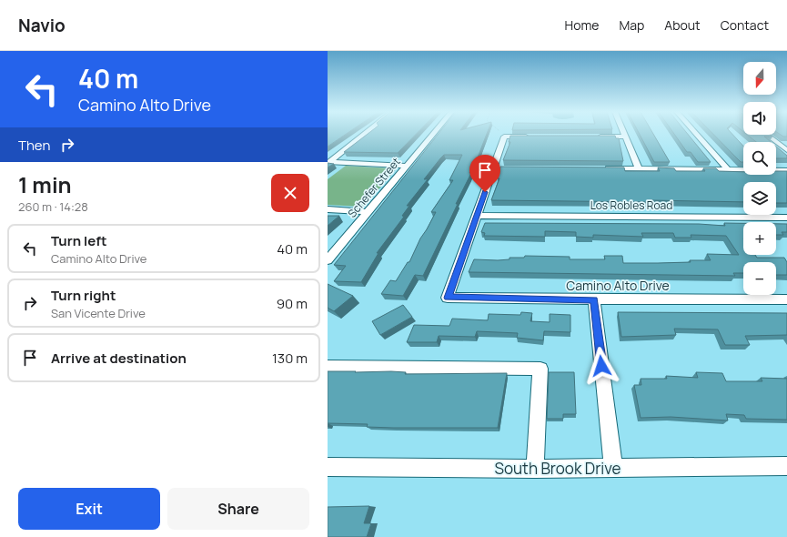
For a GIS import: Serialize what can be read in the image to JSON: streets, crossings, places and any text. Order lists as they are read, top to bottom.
{
  "streets": {
    "street": [
      "Schefer Street",
      "Los Robles Road",
      "Camino Alto Drive",
      "South Brook Drive"
    ]
  },
  "crossings": [
    ["Los Robles Road", "Camino Alto Drive"]
  ],
  "north": "bottom",
  "page": {
    "header": "Navio",
    "nav": [
      "Home",
      "Map",
      "About",
      "Contact"
    ],
    "turn": ["40 m", "Camino Alto Drive"],
    "map_buttons": ["+", "−"],
    "then": "Then",
    "heading": ["1 min", "260 m · 14:28"],
    "list": [
      {
        "name": "Turn left",
        "note": "Camino Alto Drive",
        "value": "40 m"
      },
      {
        "name": "Turn right",
        "note": "San Vicente Drive",
        "value": "90 m"
      },
      {
        "name": "Arrive at destination",
        "value": "130 m"
      }
    ],
    "buttons": ["Exit", "Share"]
  }
}
